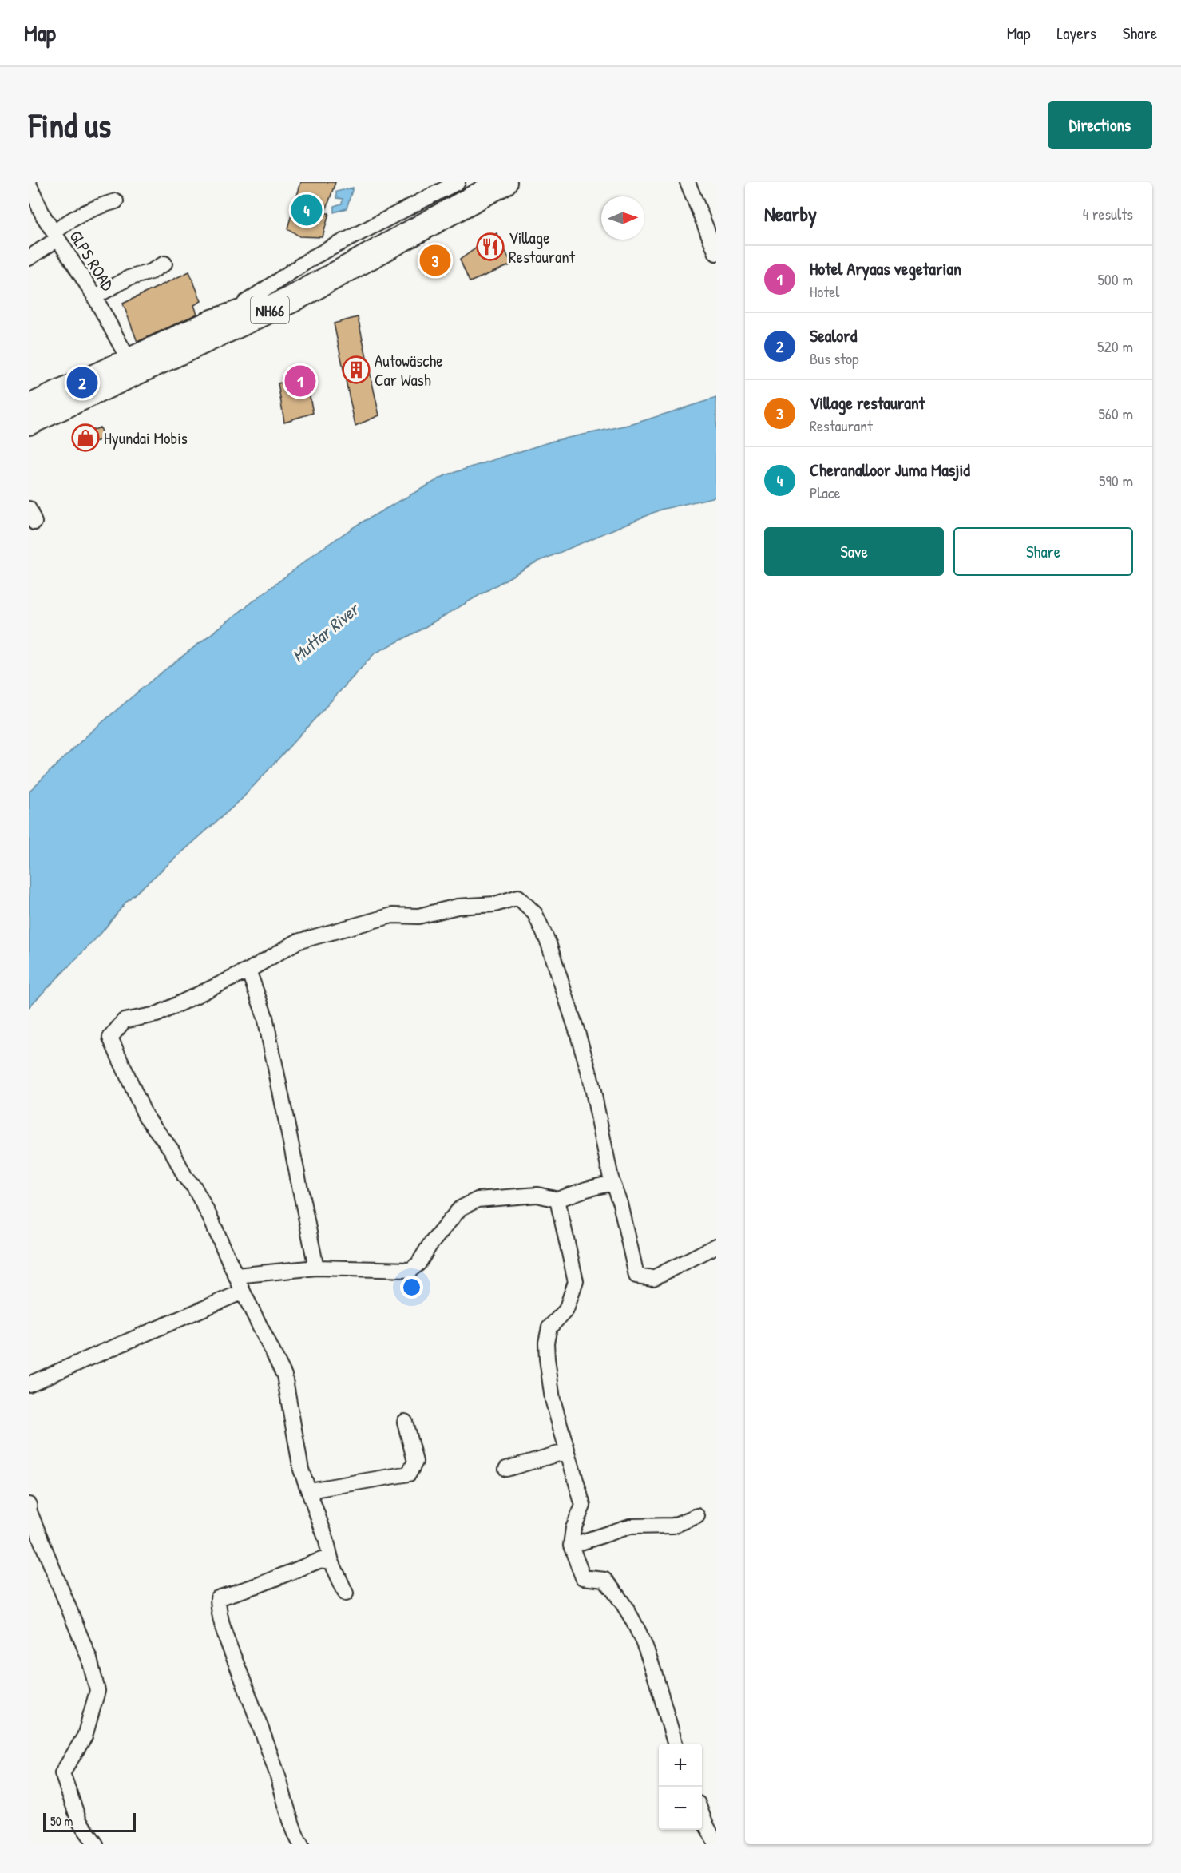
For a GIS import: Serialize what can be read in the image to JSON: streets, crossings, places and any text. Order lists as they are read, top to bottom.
{
  "streets": {
    "highway": ["NH66"],
    "street": ["GLPS ROAD"]
  },
  "water": ["Muttar River"],
  "places": {
    "restaurant": ["Village Restaurant"],
    "building": ["Autowäsche Car Wash"],
    "shop": ["Hyundai Mobis"]
  },
  "scale_bar": "50 m",
  "north": "right",
  "page": {
    "header": "Map",
    "nav": ["Map", "Layers", "Share"],
    "buttons": [
      "Directions",
      ["Save", "Share"]
    ],
    "title": "Find us",
    "heading": ["Nearby", "4 results"],
    "pins": [
      "4",
      "3",
      "1",
      "2"
    ],
    "list": [
      {
        "mark": "1",
        "name": "Hotel Aryaas vegetarian",
        "note": "Hotel",
        "value": "500 m"
      },
      {
        "mark": "2",
        "name": "Sealord",
        "note": "Bus stop",
        "value": "520 m"
      },
      {
        "mark": "3",
        "name": "Village restaurant",
        "note": "Restaurant",
        "value": "560 m"
      },
      {
        "mark": "4",
        "name": "Cheranalloor Juma Masjid",
        "note": "Place",
        "value": "590 m"
      }
    ],
    "map_buttons": ["+", "−"],
    "scale": "50 m"
  }
}
